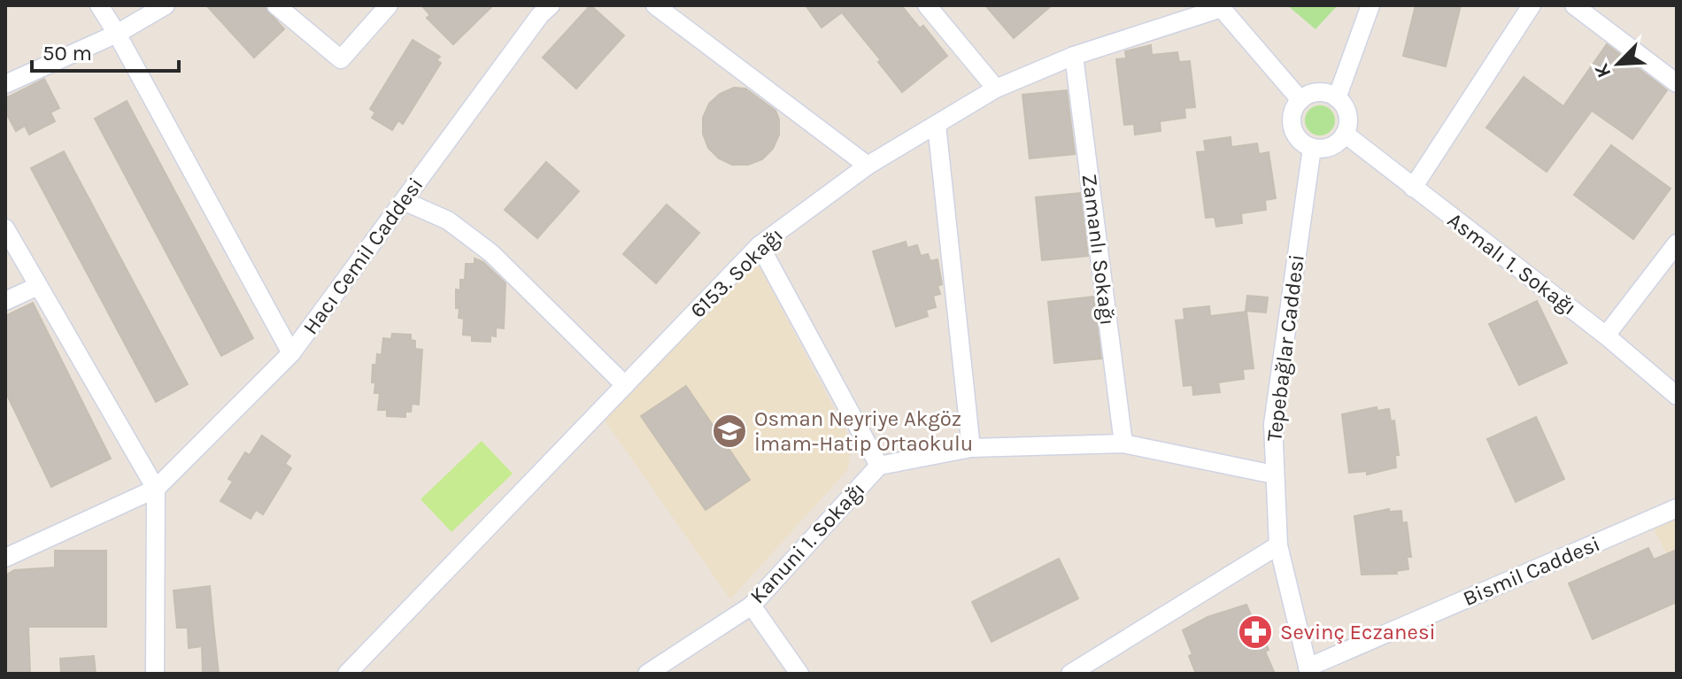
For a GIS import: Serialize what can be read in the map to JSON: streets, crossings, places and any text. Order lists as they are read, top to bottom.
{
  "streets": {
    "street": [
      "Zamanlı Sokağı",
      "Hacı Cemil Caddesi",
      "Asmalı 1. Sokağı",
      "6153. Sokağı",
      "Tepebağlar Caddesi",
      "Kanuni 1. Sokağı",
      "Bismil Caddesi"
    ]
  },
  "crossings": [
    ["Zamanlı Sokağı", "6153. Sokağı"],
    ["Zamanlı Sokağı", "Kanuni 1. Sokağı"],
    ["Asmalı 1. Sokağı", "Tepebağlar Caddesi"],
    ["Tepebağlar Caddesi", "Kanuni 1. Sokağı"],
    ["Tepebağlar Caddesi", "Bismil Caddesi"]
  ],
  "places": {
    "school or university": ["Osman Neyriye Akgöz İmam-Hatip Ortaokulu"],
    "pharmacy": ["Sevinç Eczanesi"]
  },
  "scale_bar": "50 m",
  "north": "bottom left"
}
